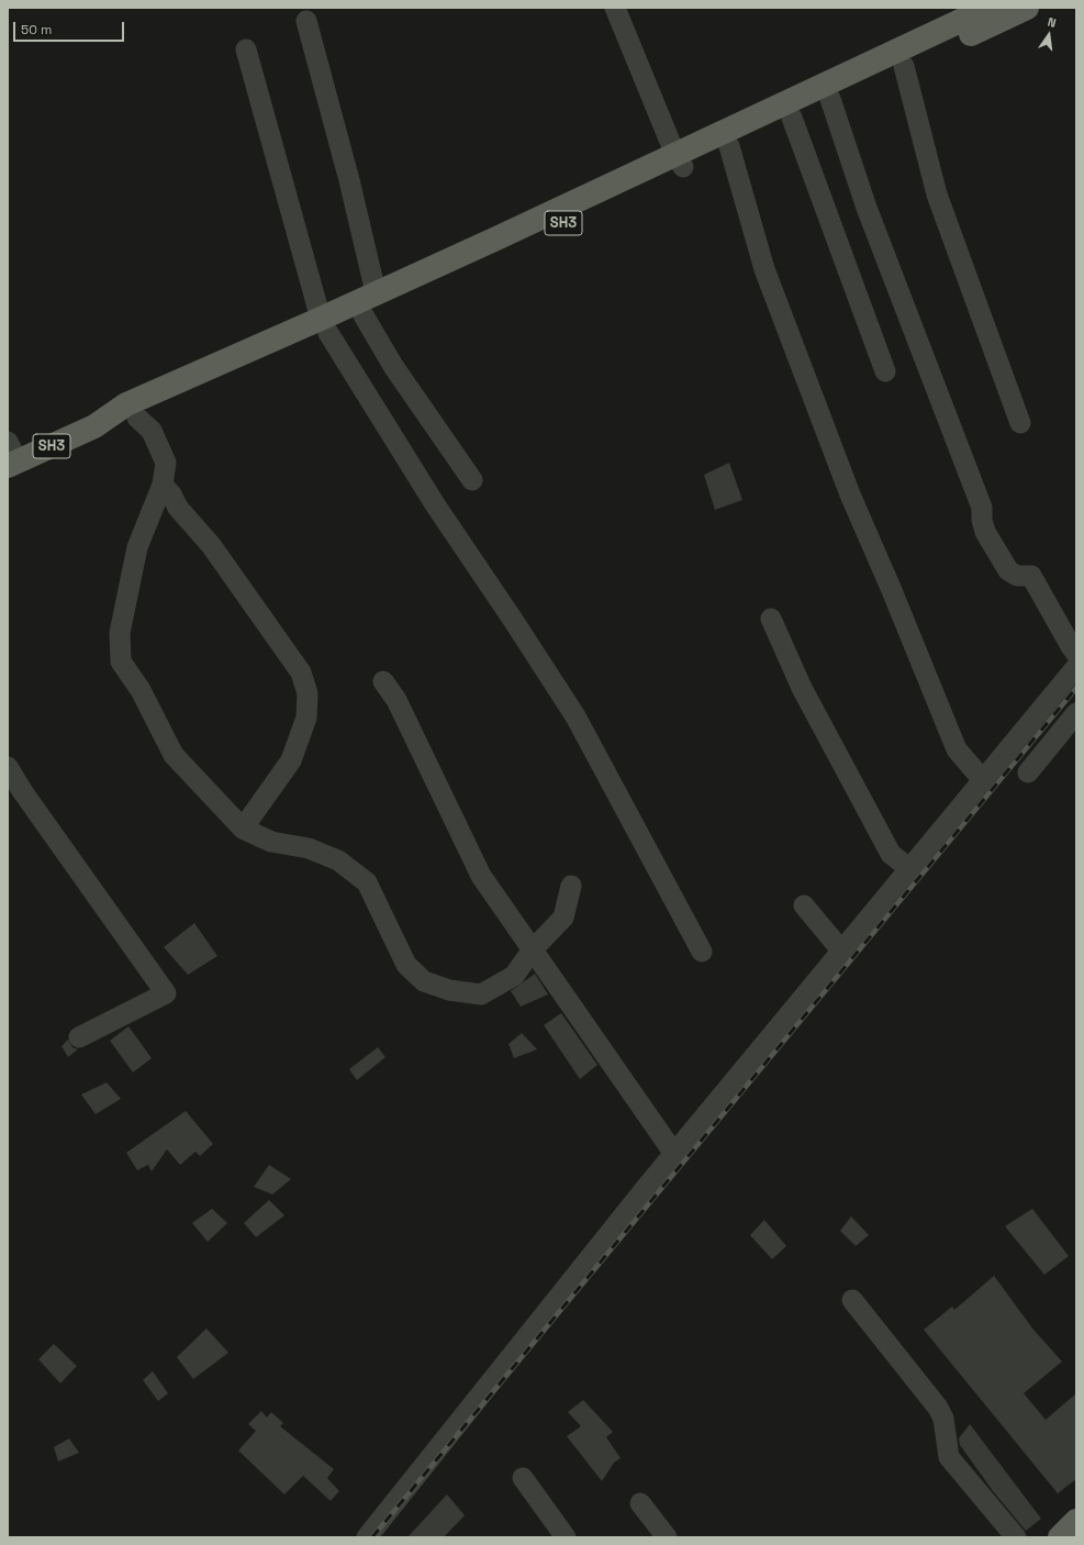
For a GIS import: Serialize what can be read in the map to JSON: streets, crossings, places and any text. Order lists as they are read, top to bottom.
{
  "streets": {
    "main road": ["SH3"]
  },
  "scale_bar": "50 m",
  "north": "top"
}
